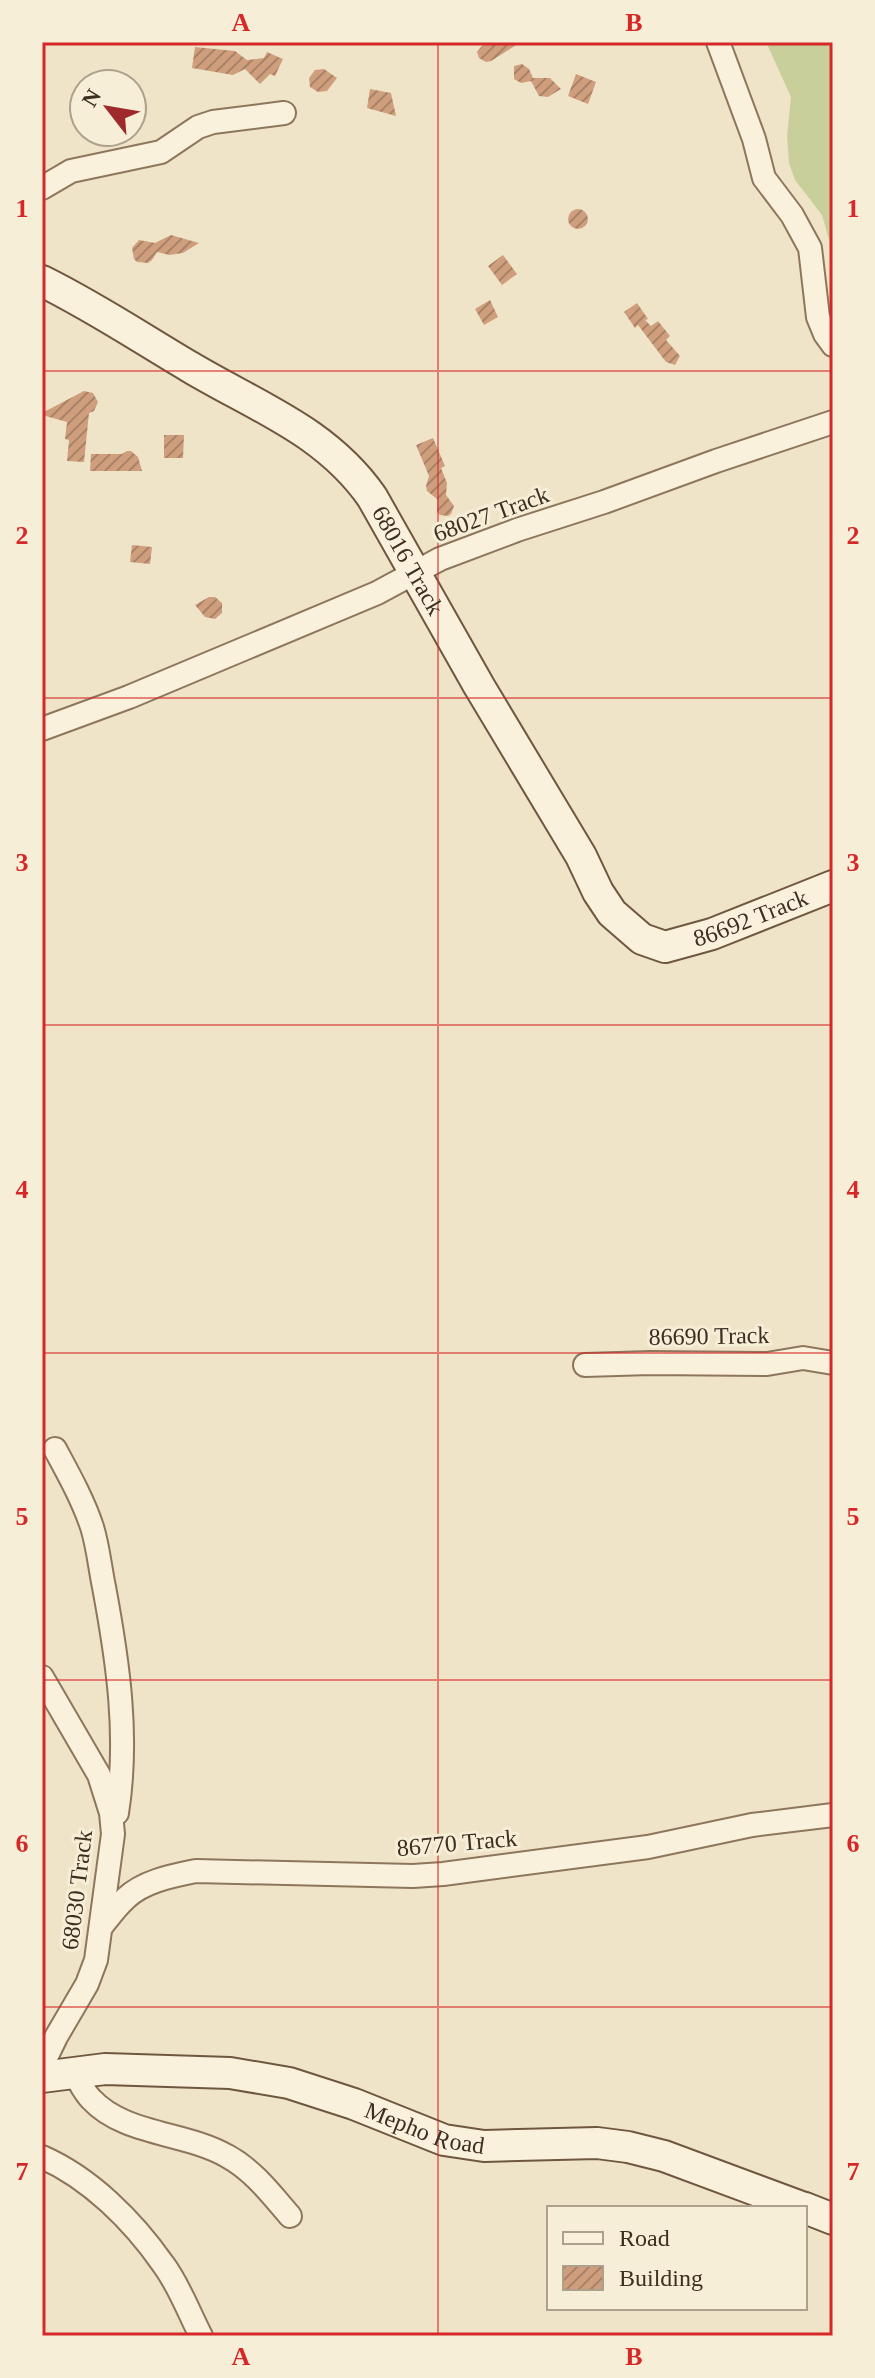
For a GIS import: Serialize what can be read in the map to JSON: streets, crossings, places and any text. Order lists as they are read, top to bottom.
{
  "streets": {
    "street": [
      "68027 Track",
      "68016 Track",
      "86692 Track",
      "86690 Track",
      "86770 Track",
      "68030 Track",
      "Mepho Road"
    ]
  },
  "crossings": [
    ["68027 Track", "68016 Track"],
    ["68016 Track", "86692 Track"],
    ["86770 Track", "68030 Track"]
  ],
  "legend": ["Road", "Building"],
  "north": "top left",
  "grid": {
    "columns": ["A", "B"],
    "rows": [
      "1",
      "2",
      "3",
      "4",
      "5",
      "6",
      "7"
    ]
  }
}
